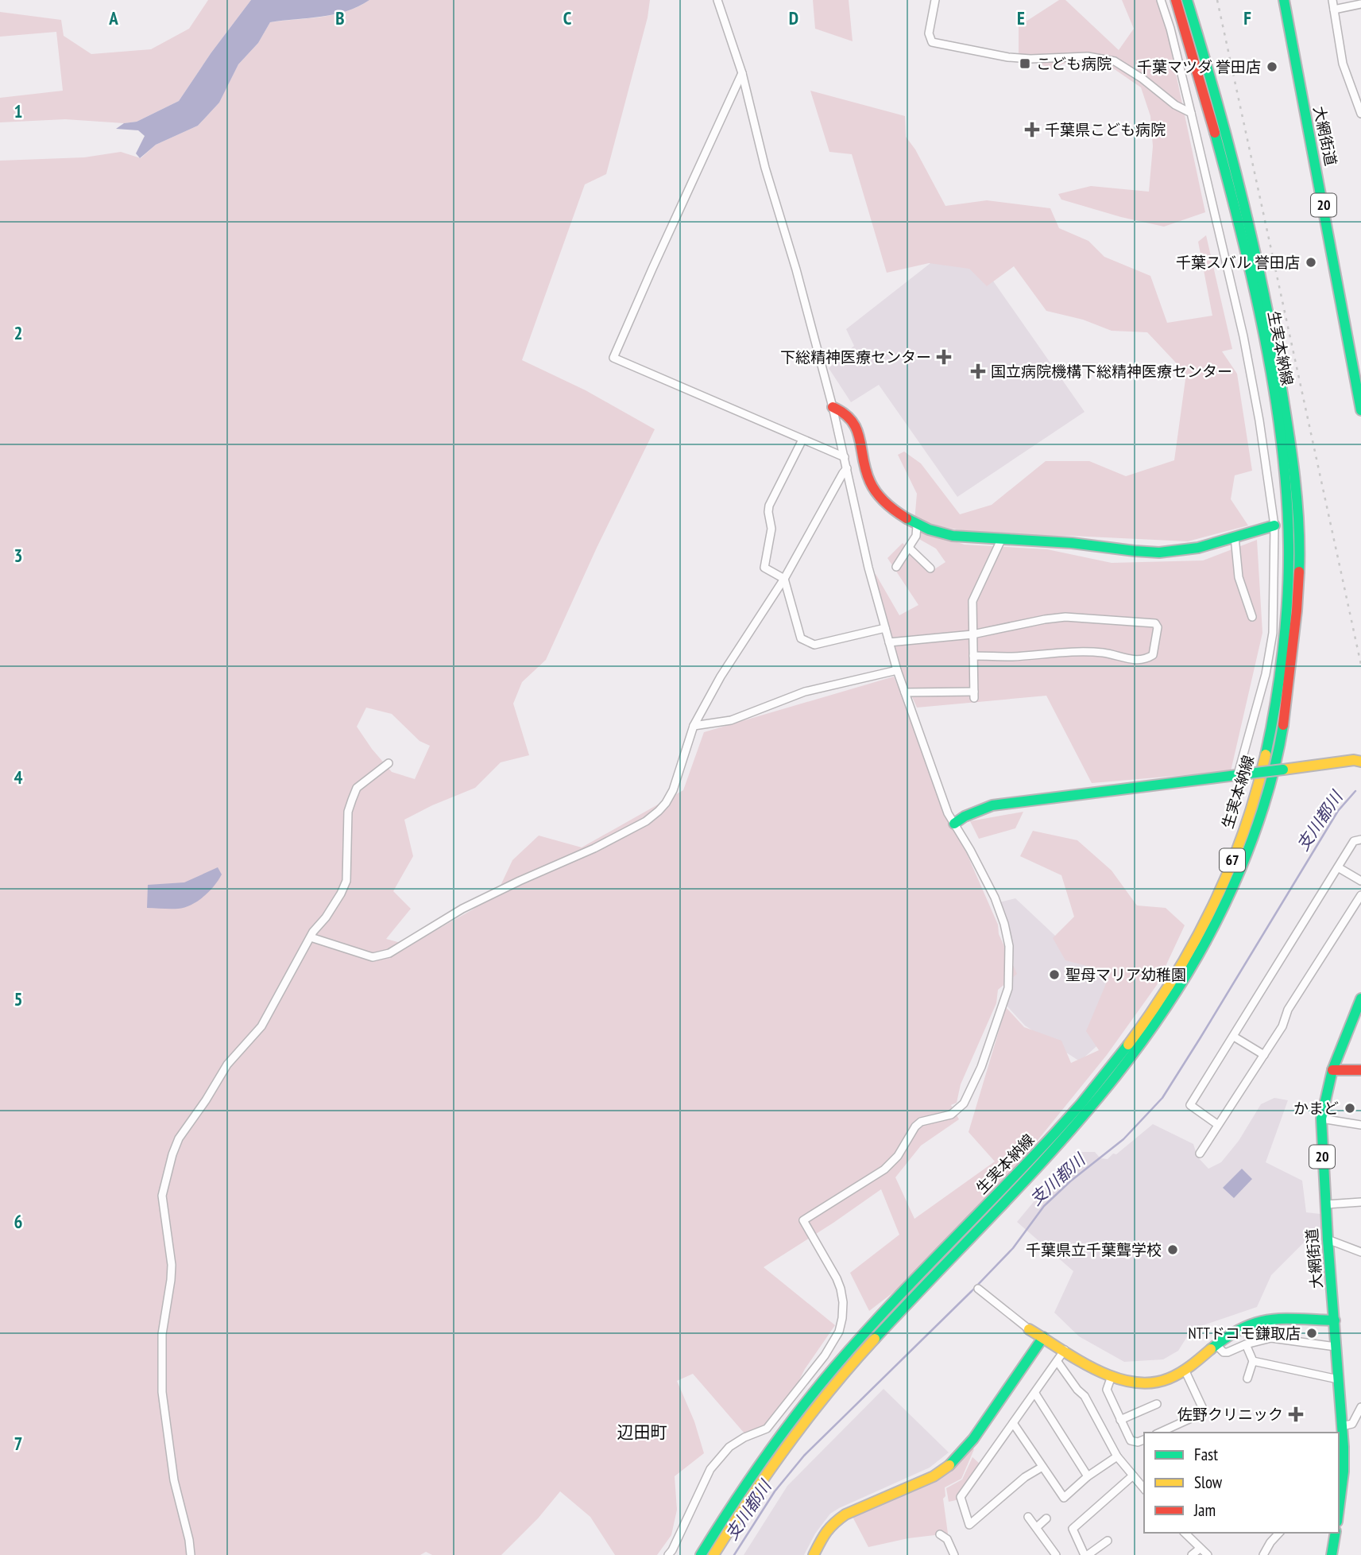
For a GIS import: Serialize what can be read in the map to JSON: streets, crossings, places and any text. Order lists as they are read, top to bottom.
{
  "streets": {
    "main road": [
      "大網街道",
      "20",
      "生実本納線",
      "67"
    ]
  },
  "districts": ["辺田町"],
  "water": ["支川都川"],
  "places": {
    "transit": ["こども病院"],
    "other": [
      "千葉マツダ 誉田店",
      "千葉スバル 誉田店",
      "聖母マリア幼稚園",
      "かまど",
      "千葉県立千葉聾学校",
      "NTTドコモ鎌取店"
    ],
    "health": [
      "千葉県こども病院",
      "下総精神医療センター",
      "国立病院機構下総精神医療センター",
      "佐野クリニック"
    ]
  },
  "legend": ["Fast", "Slow", "Jam"],
  "grid": {
    "columns": [
      "A",
      "B",
      "C",
      "D",
      "E",
      "F"
    ],
    "rows": [
      "1",
      "2",
      "3",
      "4",
      "5",
      "6",
      "7"
    ]
  }
}
